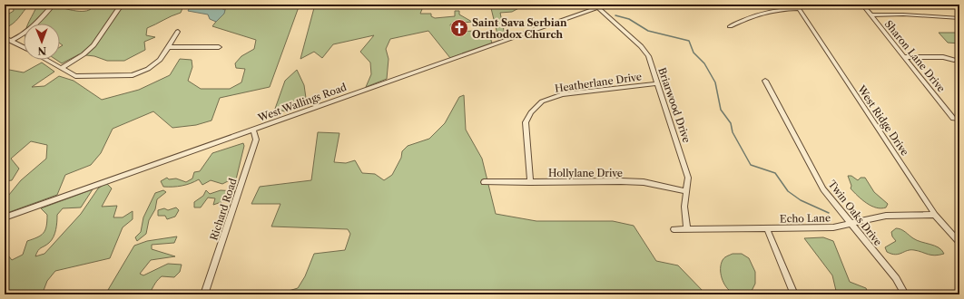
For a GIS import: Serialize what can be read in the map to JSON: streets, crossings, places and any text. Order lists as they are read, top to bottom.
{
  "streets": {
    "street": [
      "Sharon Lane Drive",
      "Heatherlane Drive",
      "West Wallings Road",
      "Briarwood Drive",
      "West Ridge Drive",
      "Hollylane Drive",
      "Richard Road",
      "Twin Oaks Drive",
      "Echo Lane"
    ]
  },
  "crossings": [
    ["Heatherlane Drive", "Briarwood Drive"],
    ["Heatherlane Drive", "Hollylane Drive"],
    ["West Wallings Road", "Briarwood Drive"],
    ["West Wallings Road", "Richard Road"],
    ["Briarwood Drive", "Hollylane Drive"],
    ["Briarwood Drive", "Echo Lane"],
    ["West Ridge Drive", "Echo Lane"],
    ["Twin Oaks Drive", "Echo Lane"]
  ],
  "places": {
    "church": ["Saint Sava Serbian Orthodox Church"]
  },
  "north": "bottom"
}
